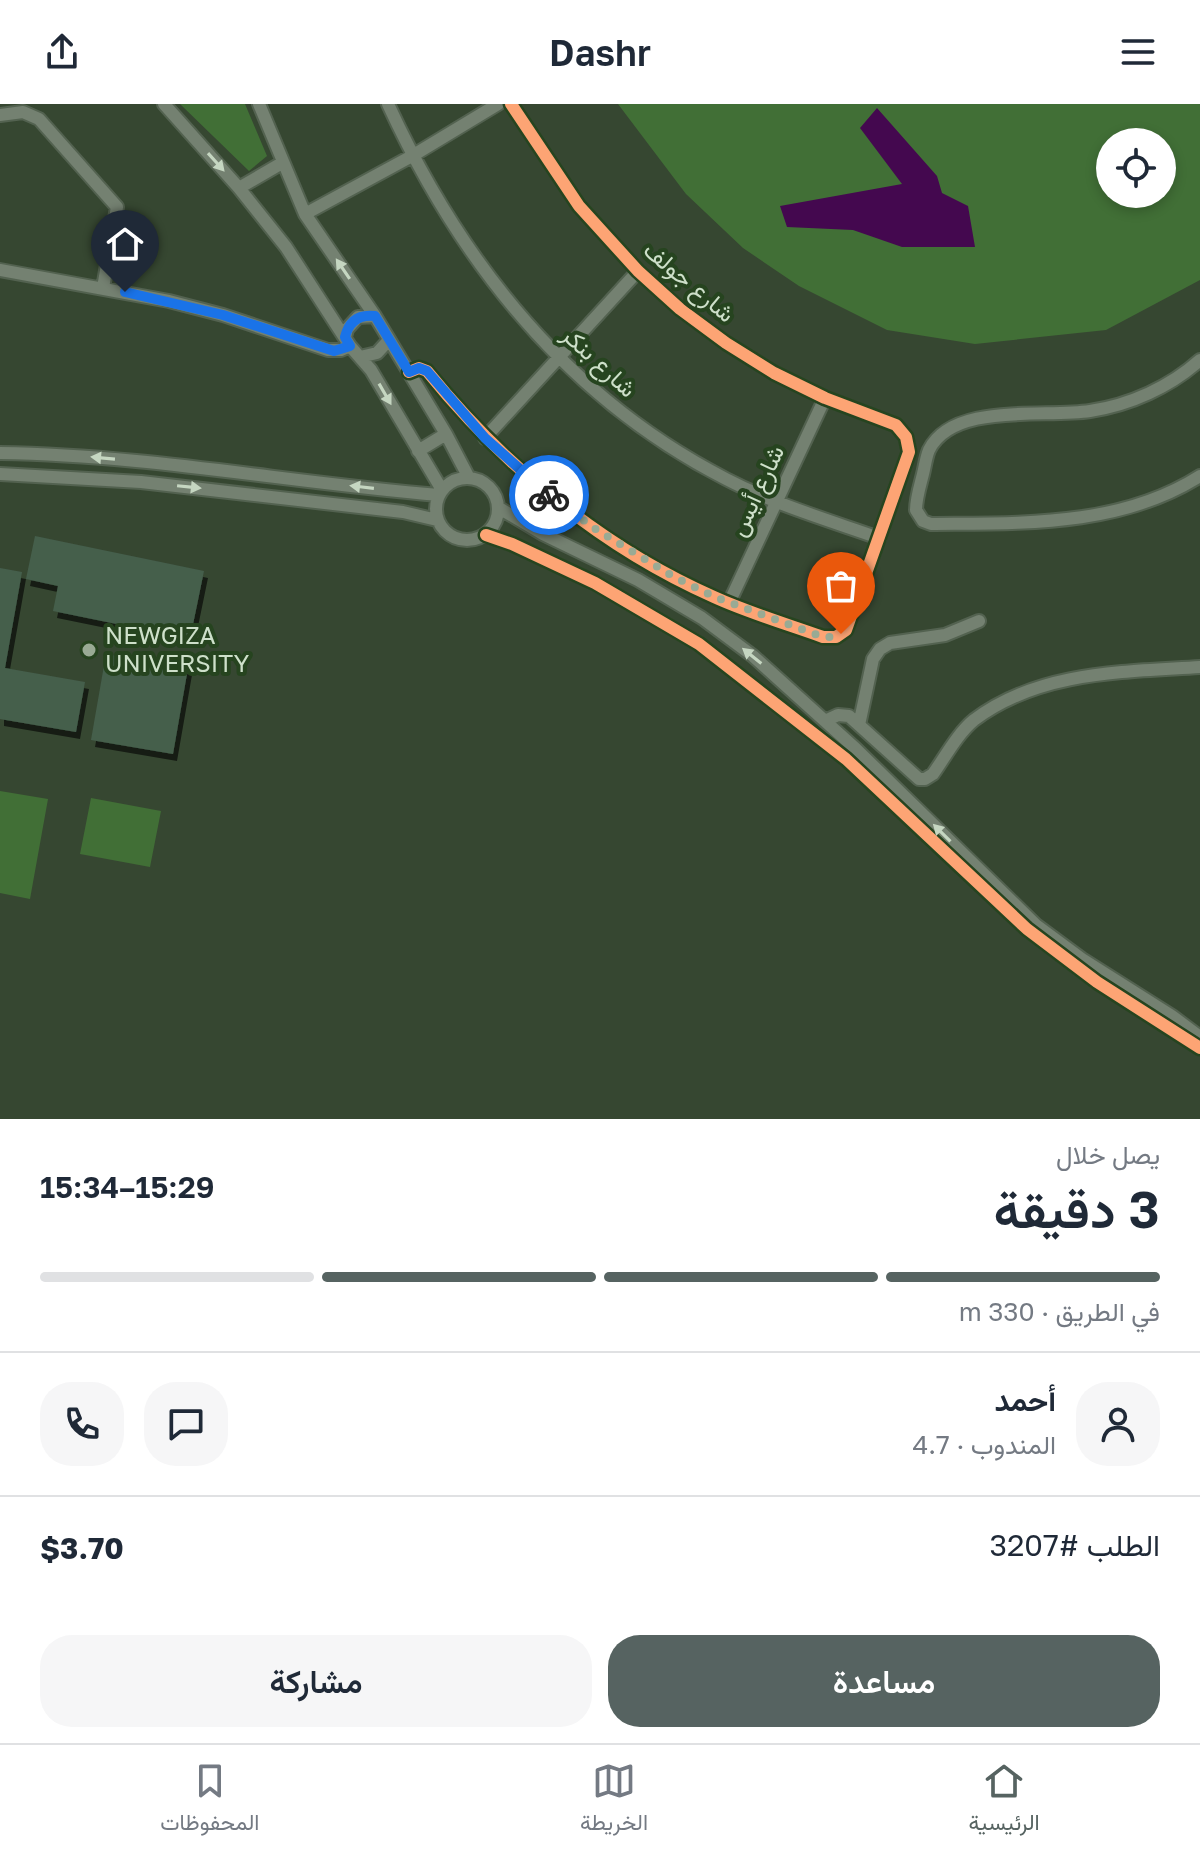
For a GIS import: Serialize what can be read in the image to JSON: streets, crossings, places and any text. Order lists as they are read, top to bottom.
{
  "streets": {
    "street": ["شارع جولف", "شارع بنكر", "شارع أيس"]
  },
  "crossings": [
    ["شارع جولف", "شارع بنكر"],
    ["شارع جولف", "شارع أيس"],
    ["شارع بنكر", "شارع أيس"]
  ],
  "places": ["NEWGIZA UNIVERSITY"],
  "page": {
    "header": "Dashr",
    "heading": ["3 دقيقة", "يصل خلال", "15:29–15:34"],
    "panel": [
      "أحمد",
      "المندوب · 4.7",
      "الطلب #3207",
      "$3.70"
    ],
    "bar": "في الطريق · 330 m",
    "buttons": ["مساعدة", "مشاركة"],
    "tabs": ["الرئيسية", "الخريطة", "المحفوظات"]
  }
}
